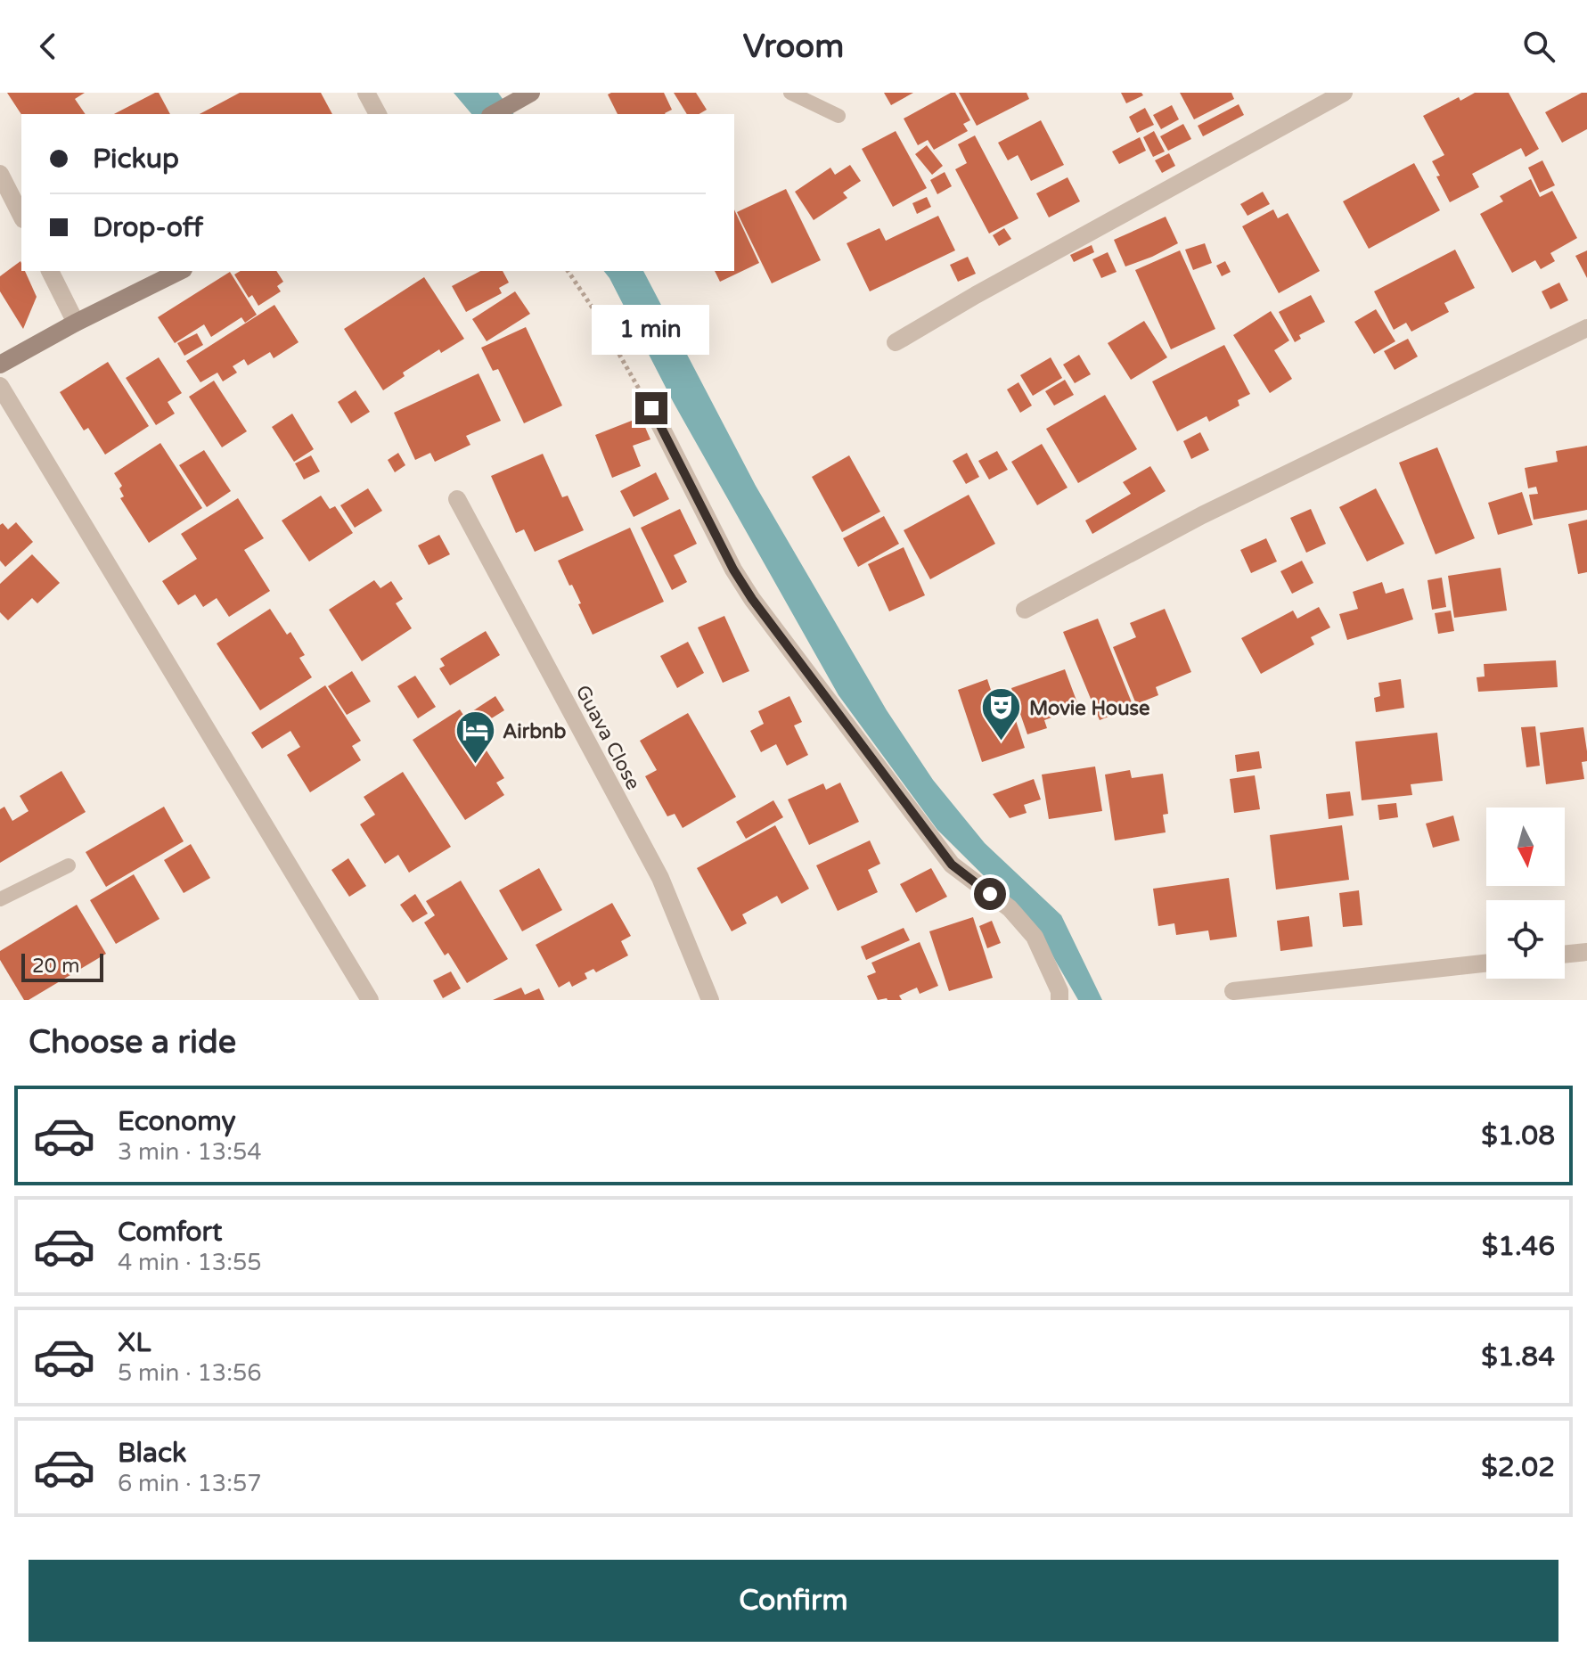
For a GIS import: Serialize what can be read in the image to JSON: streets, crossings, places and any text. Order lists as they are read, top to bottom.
{
  "streets": {
    "street": ["Guava Close"]
  },
  "places": {
    "theatre": ["Movie House"],
    "hotel": ["Airbnb"]
  },
  "scale_bar": "20 m",
  "north": "bottom",
  "page": {
    "header": "Vroom",
    "banner": ["Pickup", "Drop-off"],
    "bubble": "1 min",
    "scale": "20 m",
    "heading": "Choose a ride",
    "list": [
      {
        "name": "Economy",
        "note": "3 min · 13:54",
        "value": "$1.08"
      },
      {
        "name": "Comfort",
        "note": "4 min · 13:55",
        "value": "$1.46"
      },
      {
        "name": "XL",
        "note": "5 min · 13:56",
        "value": "$1.84"
      },
      {
        "name": "Black",
        "note": "6 min · 13:57",
        "value": "$2.02"
      }
    ],
    "buttons": "Confirm"
  }
}
